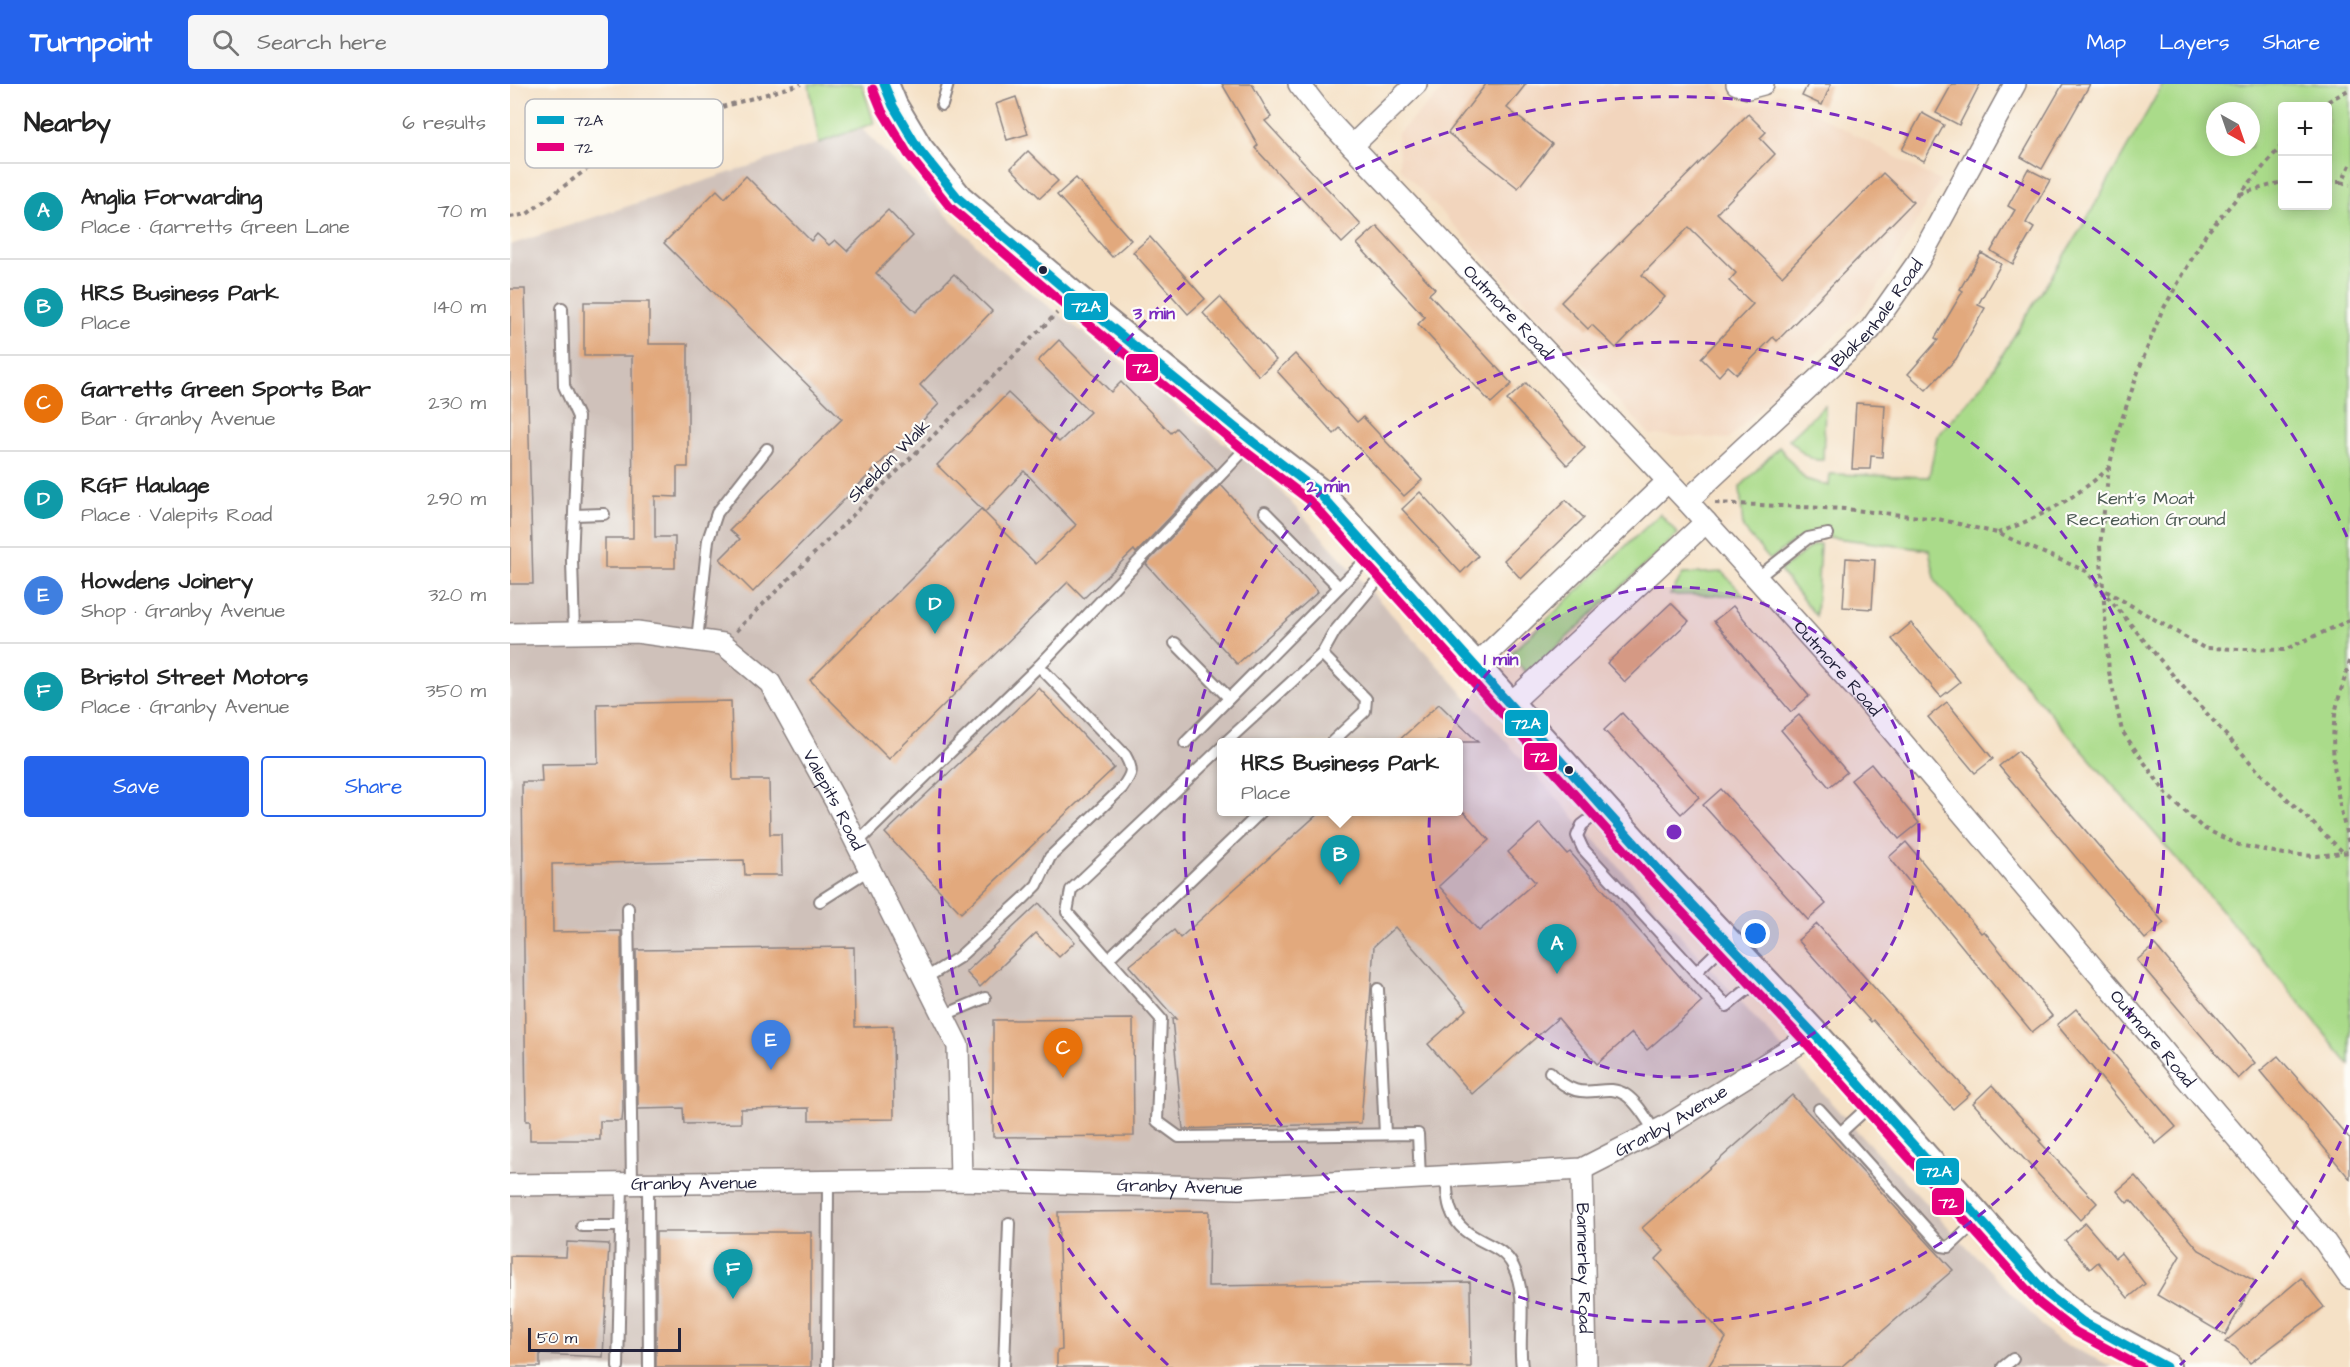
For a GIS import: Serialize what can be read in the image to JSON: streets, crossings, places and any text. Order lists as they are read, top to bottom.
{
  "streets": {
    "street": [
      "Blakenhale Road",
      "Outmore Road",
      "Valepits Road",
      "Granby Avenue",
      "Bannerley Road"
    ],
    "path": ["Sheldon Walk"]
  },
  "crossings": [
    ["Blakenhale Road", "Outmore Road"],
    ["Sheldon Walk", "Valepits Road"],
    ["Valepits Road", "Granby Avenue"],
    ["Granby Avenue", "Bannerley Road"]
  ],
  "parks": ["Kent's Moat Recreation Ground"],
  "lines": ["transit line 72A", "transit line 72"],
  "legend": ["72A", "72"],
  "scale_bar": "50 m",
  "north": "bottom right",
  "page": {
    "header": "Turnpoint",
    "search": "Search here",
    "nav": ["Map", "Layers", "Share"],
    "heading": ["Nearby", "6 results"],
    "map_buttons": ["+", "−"],
    "list": [
      {
        "mark": "A",
        "name": "Anglia Forwarding",
        "note": "Place · Garretts Green Lane",
        "value": "70 m"
      },
      {
        "mark": "B",
        "name": "HRS Business Park",
        "note": "Place",
        "value": "140 m"
      },
      {
        "mark": "C",
        "name": "Garretts Green Sports Bar",
        "note": "Bar · Granby Avenue",
        "value": "230 m"
      },
      {
        "mark": "D",
        "name": "RGF Haulage",
        "note": "Place · Valepits Road",
        "value": "290 m"
      },
      {
        "mark": "E",
        "name": "Howdens Joinery",
        "note": "Shop · Granby Avenue",
        "value": "320 m"
      },
      {
        "mark": "F",
        "name": "Bristol Street Motors",
        "note": "Place · Granby Avenue",
        "value": "350 m"
      }
    ],
    "pins": [
      "D",
      "B",
      "A",
      "E",
      "C",
      "F"
    ],
    "buttons": ["Save", "Share"],
    "popup": ["HRS Business Park", "Place"],
    "scale": "50 m"
  },
  "rings": ["3 min", "2 min", "1 min"]
}
